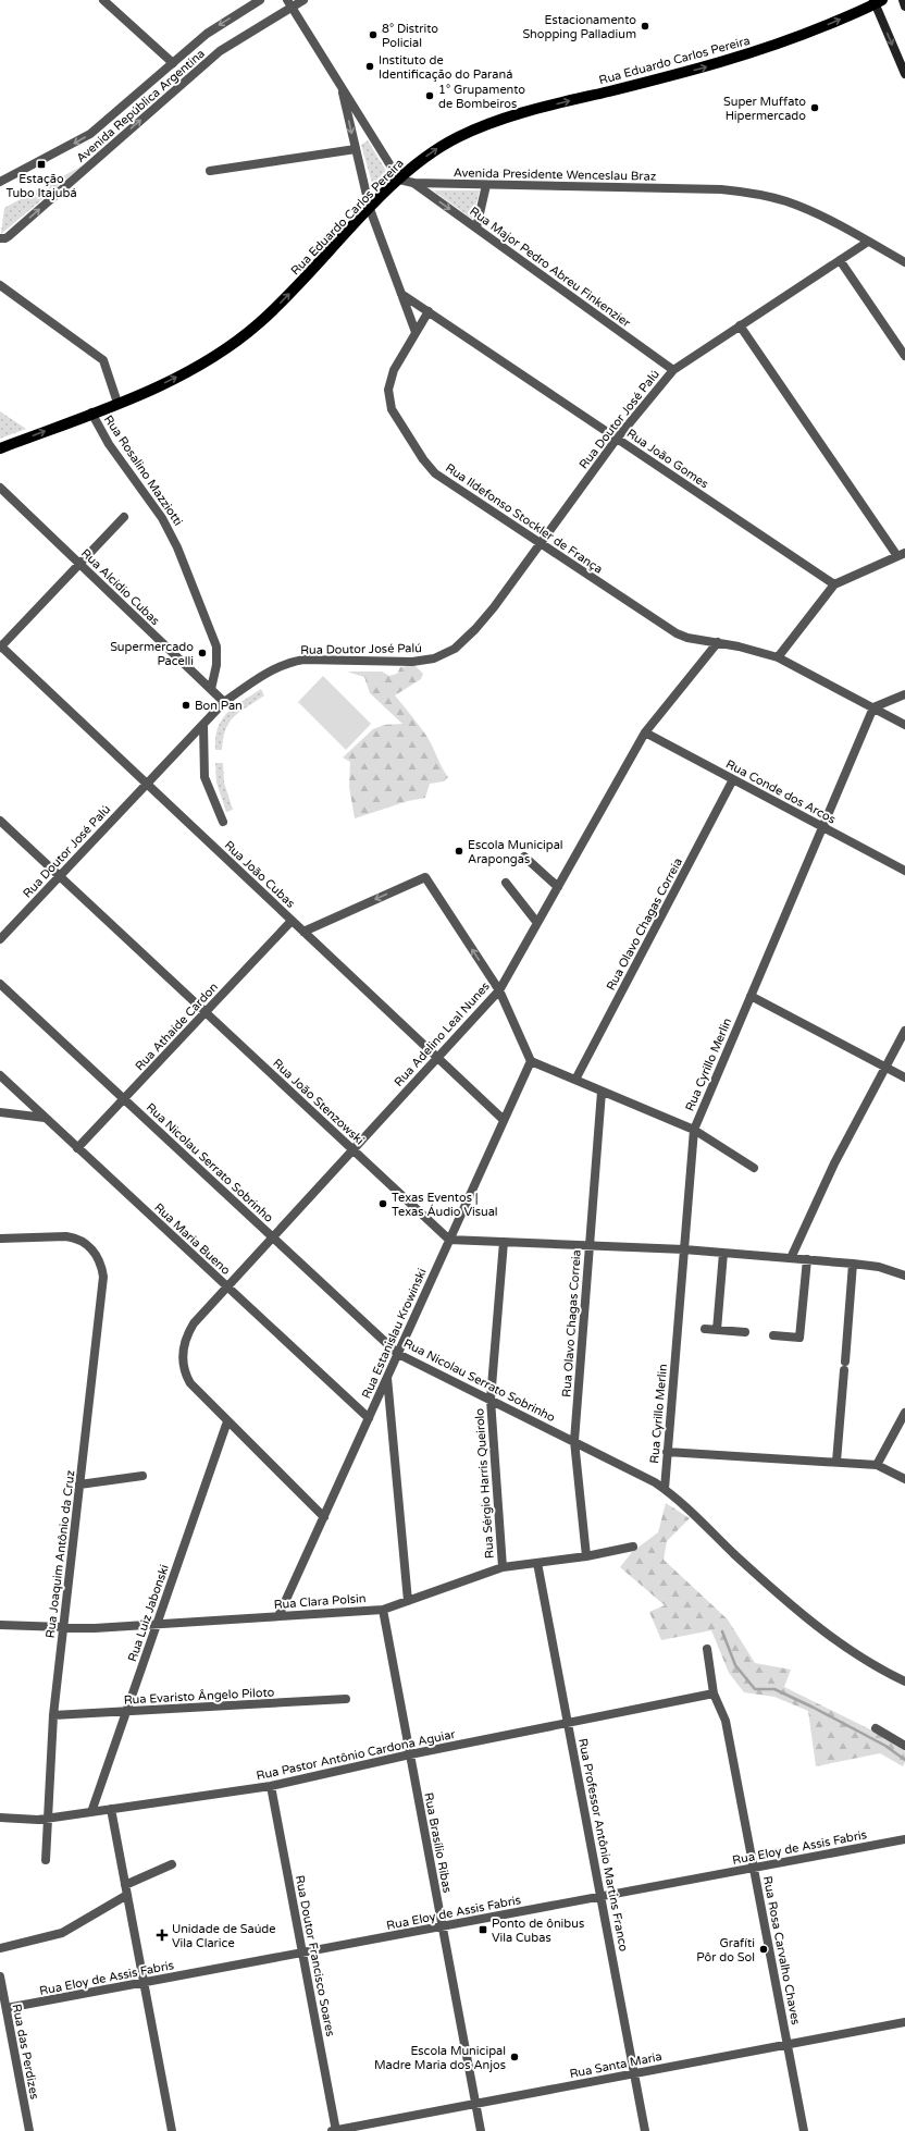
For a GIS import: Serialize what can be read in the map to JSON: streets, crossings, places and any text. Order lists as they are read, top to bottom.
{
  "streets": {
    "main road": ["Rua Eduardo Carlos Pereira"],
    "street": [
      "Avenida República Argentina",
      "Avenida Presidente Wenceslau Braz",
      "Rua Major Pedro Abreu Finkenzier",
      "Rua Doutor José Palú",
      "Rua João Gomes",
      "Rua Rosalino Mazziotti",
      "Rua Ildefonso Stockler de França",
      "Rua Alcídio Cubas",
      "Rua Conde dos Arcos",
      "Rua João Cubas",
      "Rua Olavo Chagas Correia",
      "Rua Athaíde Cardon",
      "Rua Adelino Leal Nunes",
      "Rua Cyrillo Merlin",
      "Rua João Stenzowski",
      "Rua Nicolau Serrato Sobrinho",
      "Rua Maria Bueno",
      "Rua Estanislau Krowinski",
      "Rua Sérgio Harris Queirolo",
      "Rua Joaquim Antônio da Cruz",
      "Rua Clara Polsin",
      "Rua Luiz Jabonski",
      "Rua Evaristo Ângelo Piloto",
      "Rua Pastor Antônio Cardona Aguiar",
      "Rua Brasílio Ribas",
      "Rua Professor Antônio Martins Franco",
      "Rua Eloy de Assis Fabris",
      "Rua Rosa Carvalho Chaves",
      "Rua Doutor Francisco Soares",
      "Rua das Perdizes",
      "Rua Santa Maria"
    ]
  },
  "crossings": [
    ["Rua Eduardo Carlos Pereira", "Avenida Presidente Wenceslau Braz"],
    ["Rua Eduardo Carlos Pereira", "Rua Rosalino Mazziotti"],
    ["Avenida Presidente Wenceslau Braz", "Rua Major Pedro Abreu Finkenzier"],
    ["Avenida Presidente Wenceslau Braz", "Rua Doutor José Palú"],
    ["Rua Major Pedro Abreu Finkenzier", "Rua Doutor José Palú"],
    ["Rua Doutor José Palú", "Rua João Gomes"],
    ["Rua Doutor José Palú", "Rua Ildefonso Stockler de França"],
    ["Rua Doutor José Palú", "Rua Alcídio Cubas"],
    ["Rua Doutor José Palú", "Rua João Cubas"],
    ["Rua Doutor José Palú", "Rua João Stenzowski"],
    ["Rua João Gomes", "Rua Ildefonso Stockler de França"],
    ["Rua Rosalino Mazziotti", "Rua Alcídio Cubas"],
    ["Rua Ildefonso Stockler de França", "Rua Adelino Leal Nunes"],
    ["Rua Ildefonso Stockler de França", "Rua Cyrillo Merlin"],
    ["Rua Conde dos Arcos", "Rua Olavo Chagas Correia"],
    ["Rua Conde dos Arcos", "Rua Adelino Leal Nunes"],
    ["Rua Conde dos Arcos", "Rua Cyrillo Merlin"],
    ["Rua João Cubas", "Rua Athaíde Cardon"],
    ["Rua João Cubas", "Rua Adelino Leal Nunes"],
    ["Rua João Cubas", "Rua Estanislau Krowinski"],
    ["Rua Olavo Chagas Correia", "Rua Nicolau Serrato Sobrinho"],
    ["Rua Olavo Chagas Correia", "Rua Clara Polsin"],
    ["Rua Athaíde Cardon", "Rua João Stenzowski"],
    ["Rua Athaíde Cardon", "Rua Nicolau Serrato Sobrinho"],
    ["Rua Athaíde Cardon", "Rua Maria Bueno"],
    ["Rua Adelino Leal Nunes", "Rua João Stenzowski"],
    ["Rua Adelino Leal Nunes", "Rua Nicolau Serrato Sobrinho"],
    ["Rua Adelino Leal Nunes", "Rua Maria Bueno"],
    ["Rua Adelino Leal Nunes", "Rua Luiz Jabonski"],
    ["Rua Cyrillo Merlin", "Rua Nicolau Serrato Sobrinho"],
    ["Rua João Stenzowski", "Rua Estanislau Krowinski"],
    ["Rua Nicolau Serrato Sobrinho", "Rua Estanislau Krowinski"],
    ["Rua Nicolau Serrato Sobrinho", "Rua Sérgio Harris Queirolo"],
    ["Rua Maria Bueno", "Rua Estanislau Krowinski"],
    ["Rua Estanislau Krowinski", "Rua Clara Polsin"],
    ["Rua Sérgio Harris Queirolo", "Rua Clara Polsin"],
    ["Rua Joaquim Antônio da Cruz", "Rua Clara Polsin"],
    ["Rua Joaquim Antônio da Cruz", "Rua Evaristo Ângelo Piloto"],
    ["Rua Joaquim Antônio da Cruz", "Rua Pastor Antônio Cardona Aguiar"],
    ["Rua Clara Polsin", "Rua Luiz Jabonski"],
    ["Rua Clara Polsin", "Rua Brasílio Ribas"],
    ["Rua Clara Polsin", "Rua Professor Antônio Martins Franco"],
    ["Rua Luiz Jabonski", "Rua Evaristo Ângelo Piloto"],
    ["Rua Luiz Jabonski", "Rua Pastor Antônio Cardona Aguiar"],
    ["Rua Pastor Antônio Cardona Aguiar", "Rua Brasílio Ribas"],
    ["Rua Pastor Antônio Cardona Aguiar", "Rua Professor Antônio Martins Franco"],
    ["Rua Pastor Antônio Cardona Aguiar", "Rua Rosa Carvalho Chaves"],
    ["Rua Pastor Antônio Cardona Aguiar", "Rua Doutor Francisco Soares"],
    ["Rua Brasílio Ribas", "Rua Eloy de Assis Fabris"],
    ["Rua Brasílio Ribas", "Rua Santa Maria"],
    ["Rua Professor Antônio Martins Franco", "Rua Eloy de Assis Fabris"],
    ["Rua Professor Antônio Martins Franco", "Rua Santa Maria"],
    ["Rua Eloy de Assis Fabris", "Rua Rosa Carvalho Chaves"],
    ["Rua Eloy de Assis Fabris", "Rua Doutor Francisco Soares"],
    ["Rua Eloy de Assis Fabris", "Rua das Perdizes"],
    ["Rua Rosa Carvalho Chaves", "Rua Santa Maria"],
    ["Rua Doutor Francisco Soares", "Rua Santa Maria"]
  ],
  "one_way": ["Rua Eduardo Carlos Pereira"],
  "places": {
    "other": [
      "Estacionamento Shopping Palladium",
      "8° Distrito Policial",
      "Instituto de Identificação do Paraná",
      "1° Grupamento de Bombeiros",
      "Super Muffato Hipermercado",
      "Supermercado Pacelli",
      "Bon Pan",
      "Escola Municipal Arapongas",
      "Texas Eventos | Texas Áudio Visual",
      "Grafíti Pôr do Sol",
      "Escola Municipal Madre Maria dos Anjos"
    ],
    "transit": ["Estação Tubo Itajubá", "Ponto de ônibus Vila Cubas"],
    "health": ["Unidade de Saúde Vila Clarice"]
  }
}
